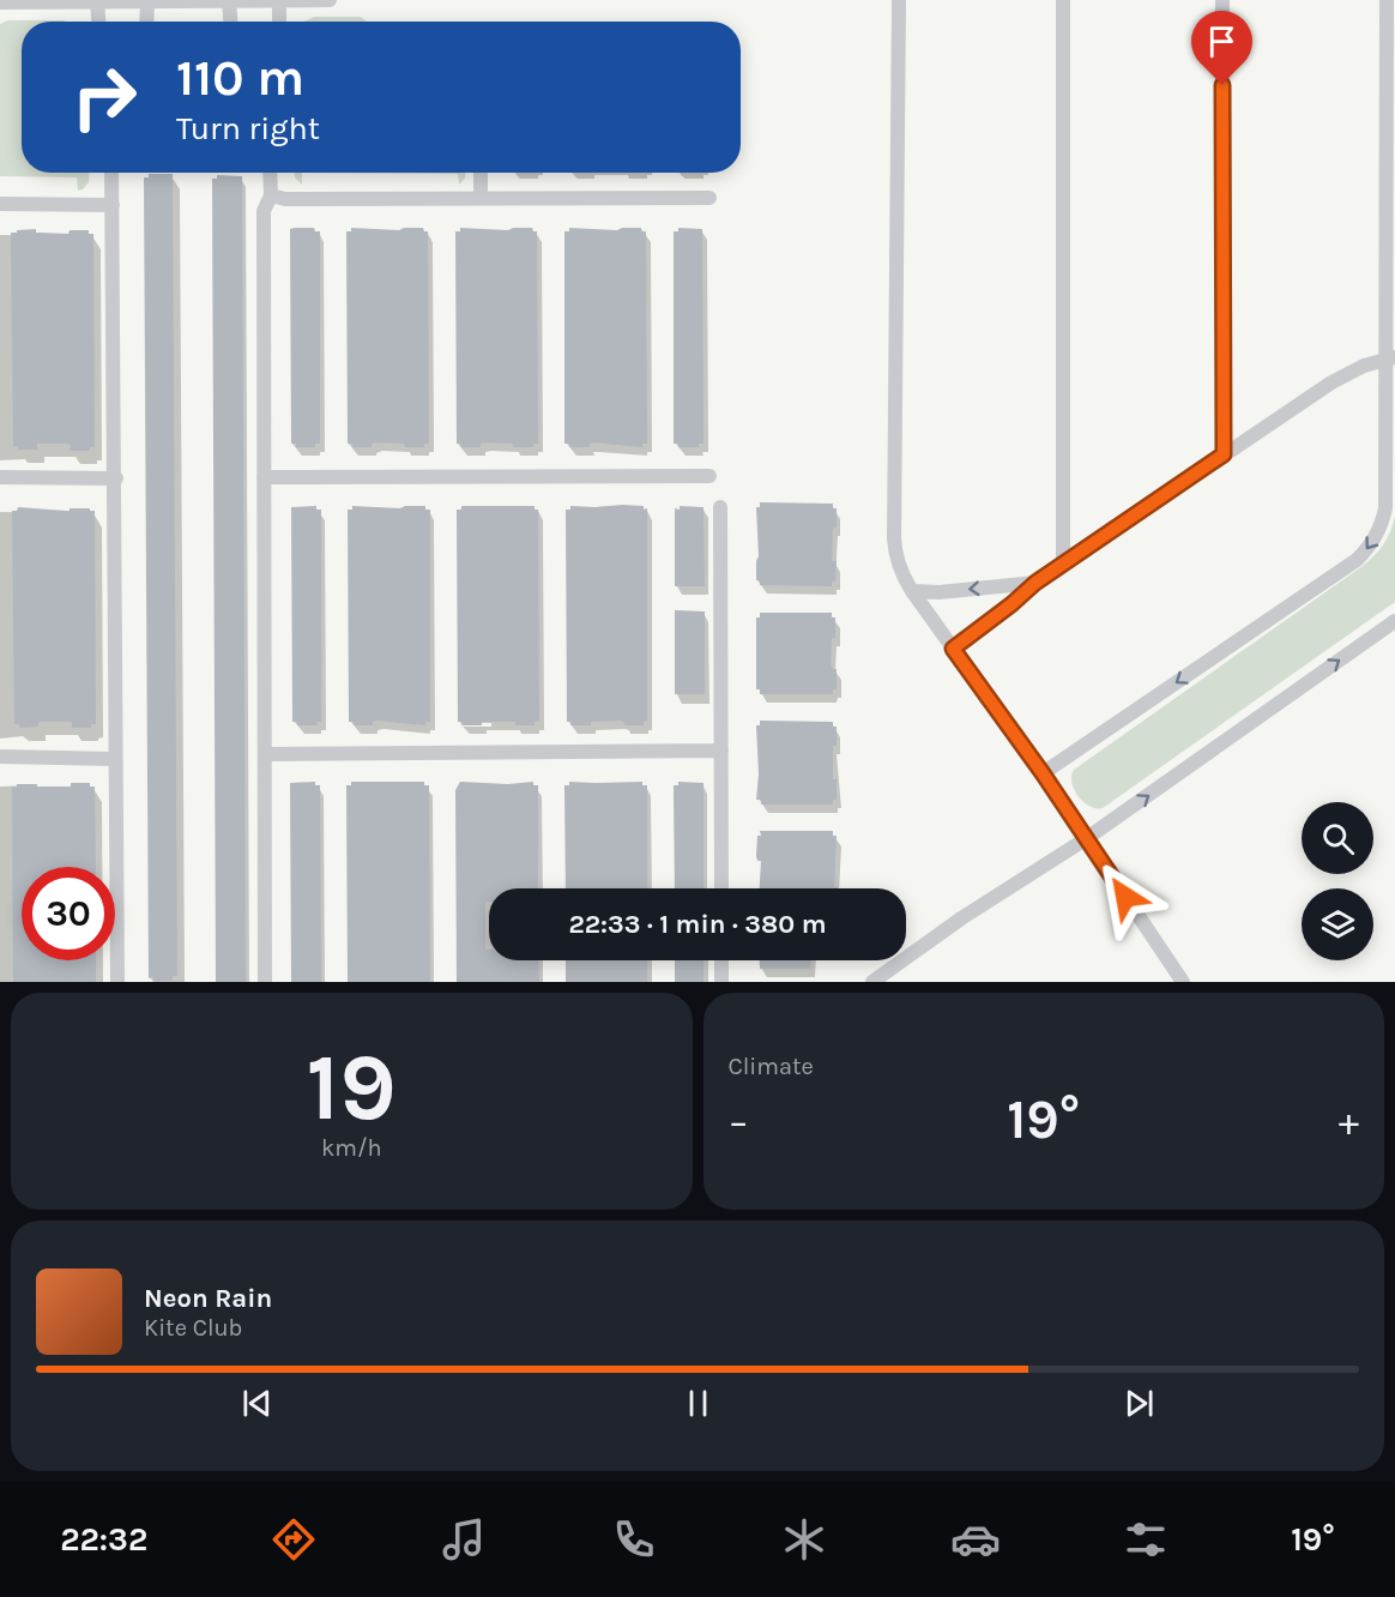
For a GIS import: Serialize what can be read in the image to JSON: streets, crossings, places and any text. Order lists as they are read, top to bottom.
{
  "page": {
    "turn": ["110 m", "Turn right"],
    "limit": "30",
    "trip": "22:33 · 1 min · 380 m",
    "tile": [
      ["19", "km/h"],
      "Climate"
    ],
    "heat": ["−", "19°", "+"],
    "song": ["Neon Rain", "Kite Club"],
    "tabs": ["22:32", "19°"]
  }
}
